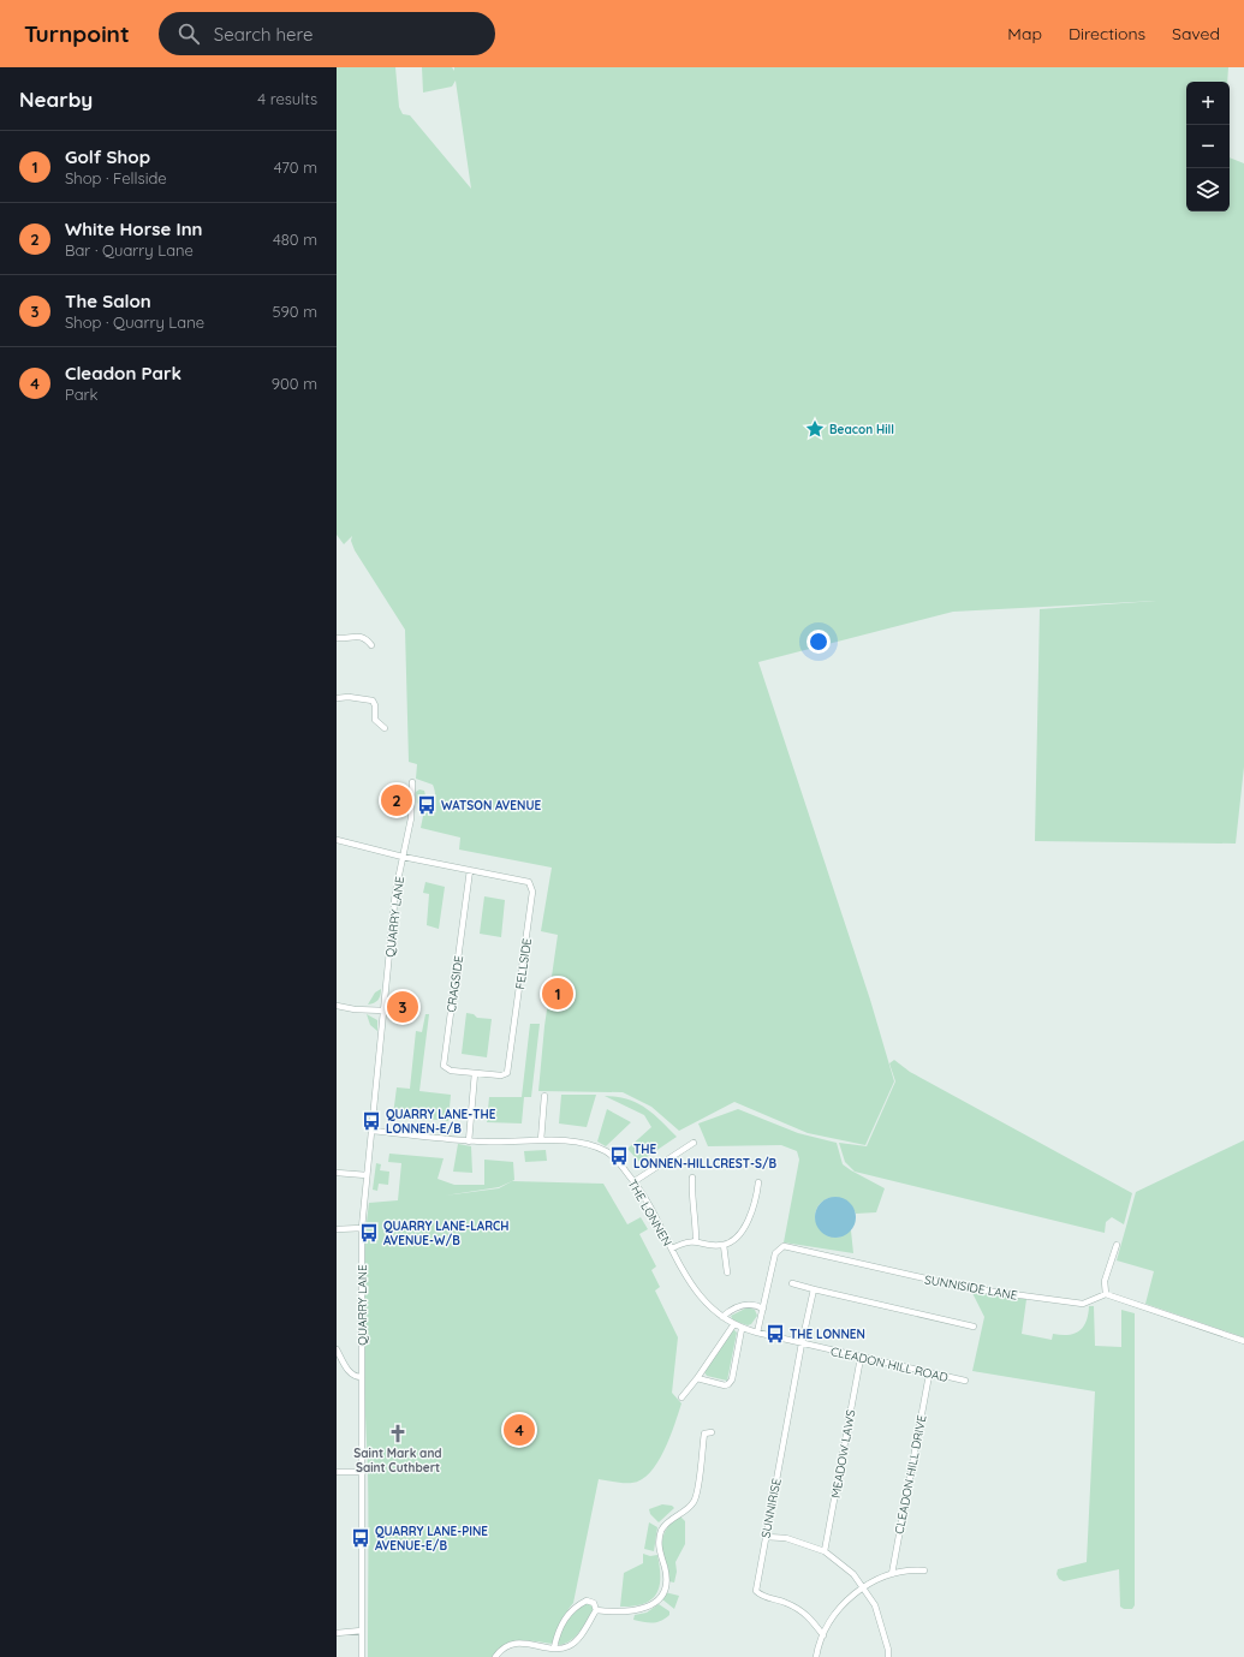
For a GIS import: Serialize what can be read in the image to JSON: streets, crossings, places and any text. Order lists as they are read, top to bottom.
{
  "streets": {
    "street": [
      "QUARRY LANE",
      "FELLSIDE",
      "CRAGSIDE",
      "THE LONNEN",
      "SUNNISIDE LANE",
      "CLEADON HILL ROAD",
      "MEADOW LAWS",
      "CLEADON HILL DRIVE",
      "SUNNIRISE"
    ]
  },
  "crossings": [
    ["QUARRY LANE", "THE LONNEN"],
    ["FELLSIDE", "CRAGSIDE"],
    ["THE LONNEN", "SUNNISIDE LANE"],
    ["THE LONNEN", "CLEADON HILL ROAD"],
    ["SUNNISIDE LANE", "CLEADON HILL ROAD"],
    ["CLEADON HILL ROAD", "MEADOW LAWS"],
    ["CLEADON HILL ROAD", "CLEADON HILL DRIVE"],
    ["CLEADON HILL ROAD", "SUNNIRISE"]
  ],
  "places": {
    "place": ["Beacon Hill"],
    "bus stop": [
      "WATSON AVENUE",
      "QUARRY LANE-THE LONNEN-E/B",
      "THE LONNEN-HILLCREST-S/B",
      "QUARRY LANE-LARCH AVENUE-W/B",
      "THE LONNEN",
      "QUARRY LANE-PINE AVENUE-E/B"
    ],
    "church": ["Saint Mark and Saint Cuthbert"]
  },
  "page": {
    "header": "Turnpoint",
    "search": "Search here",
    "nav": ["Map", "Directions", "Saved"],
    "heading": ["Nearby", "4 results"],
    "map_buttons": ["+", "−"],
    "list": [
      {
        "mark": "1",
        "name": "Golf Shop",
        "note": "Shop · Fellside",
        "value": "470 m"
      },
      {
        "mark": "2",
        "name": "White Horse Inn",
        "note": "Bar · Quarry Lane",
        "value": "480 m"
      },
      {
        "mark": "3",
        "name": "The Salon",
        "note": "Shop · Quarry Lane",
        "value": "590 m"
      },
      {
        "mark": "4",
        "name": "Cleadon Park",
        "note": "Park",
        "value": "900 m"
      }
    ],
    "pins": [
      "2",
      "1",
      "3",
      "4"
    ]
  }
}
